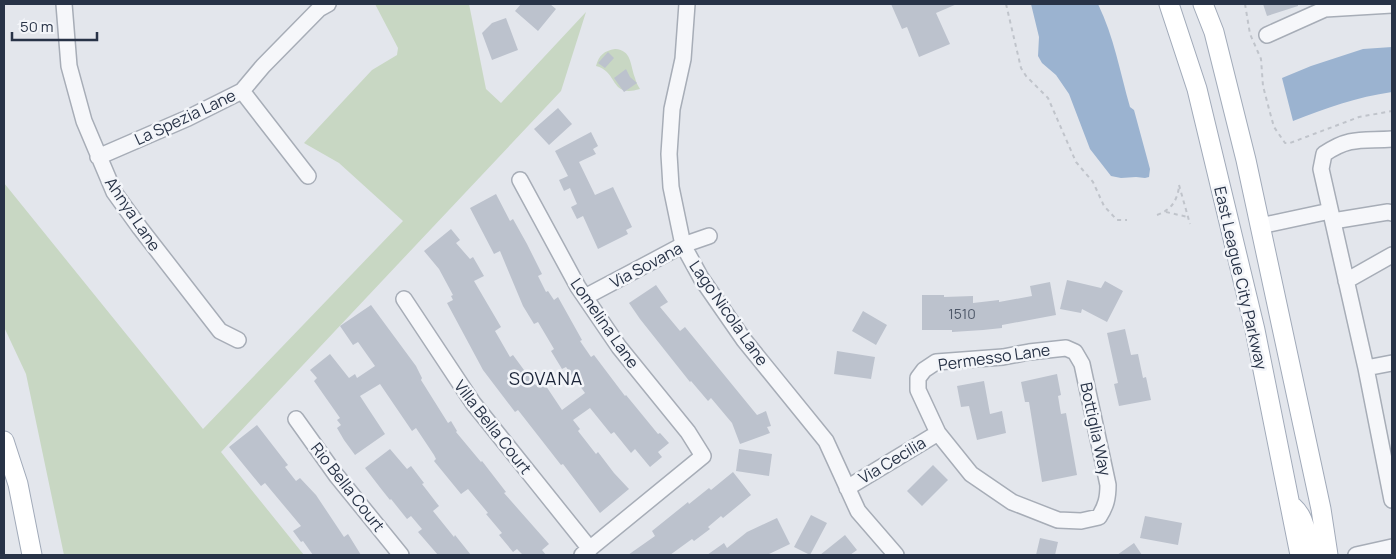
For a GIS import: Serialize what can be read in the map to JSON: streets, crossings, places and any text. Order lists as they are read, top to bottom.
{
  "streets": {
    "main road": ["East League City Parkway"],
    "street": [
      "La Spezia Lane",
      "Ahnya Lane",
      "Via Sovana",
      "Lago Nicola Lane",
      "Lomelina Lane",
      "Permesso Lane",
      "Villa Bella Court",
      "Bottiglia Way",
      "Via Cecilia",
      "Rio Bella Court"
    ]
  },
  "crossings": [
    ["La Spezia Lane", "Ahnya Lane"],
    ["Via Sovana", "Lago Nicola Lane"],
    ["Via Sovana", "Lomelina Lane"],
    ["Lago Nicola Lane", "Via Cecilia"],
    ["Lomelina Lane", "Villa Bella Court"],
    ["Permesso Lane", "Bottiglia Way"],
    ["Permesso Lane", "Via Cecilia"],
    ["Bottiglia Way", "Via Cecilia"]
  ],
  "districts": ["SOVANA"],
  "house_numbers": ["1510"],
  "scale_bar": "50 m"
}
